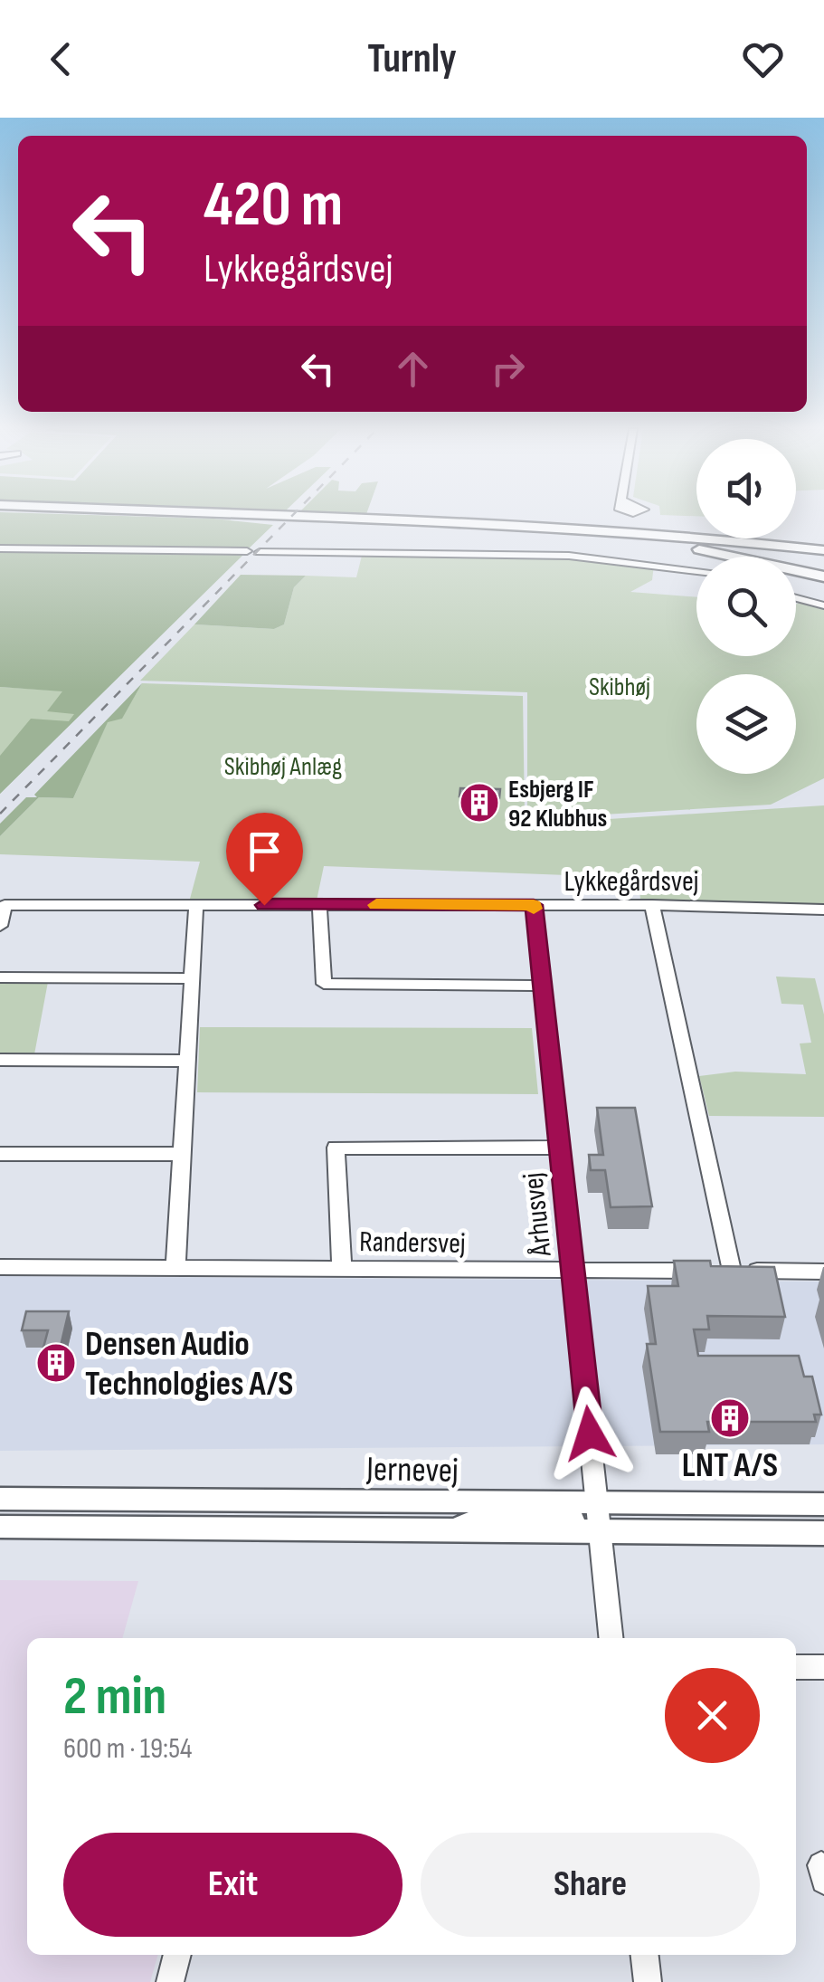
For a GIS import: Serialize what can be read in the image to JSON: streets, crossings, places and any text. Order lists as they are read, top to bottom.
{
  "streets": {
    "main road": ["Jernevej"],
    "street": ["Lykkegårdsvej", "Århusvej", "Randersvej"]
  },
  "crossings": [
    ["Lykkegårdsvej", "Århusvej"],
    ["Århusvej", "Randersvej"],
    ["Århusvej", "Jernevej"]
  ],
  "parks": ["Skibhøj", "Skibhøj Anlæg"],
  "places": {
    "building": ["Esbjerg IF 92 Klubhus", "Densen Audio Technologies A/S", "LNT A/S"]
  },
  "page": {
    "header": "Turnly",
    "turn": ["420 m", "Lykkegårdsvej"],
    "heading": ["2 min", "600 m · 19:54"],
    "buttons": ["Exit", "Share"]
  }
}
